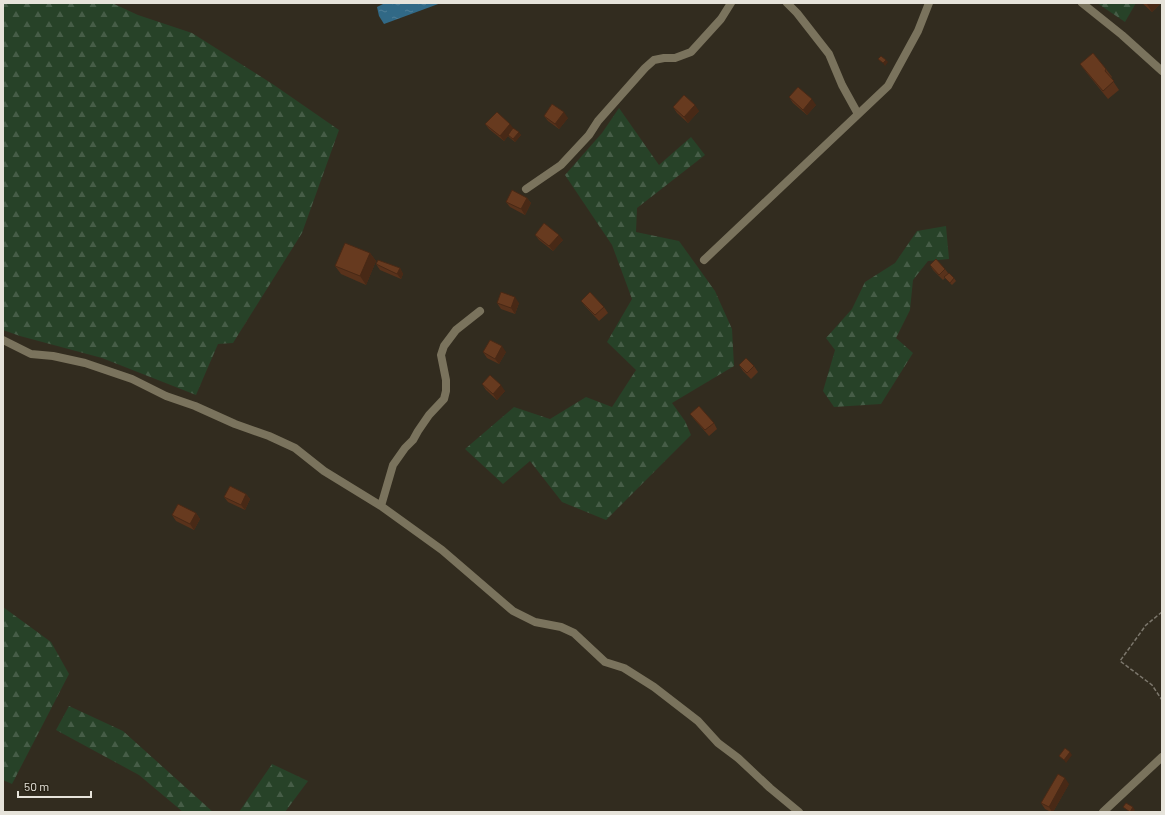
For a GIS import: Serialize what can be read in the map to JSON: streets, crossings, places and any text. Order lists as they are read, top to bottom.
{
  "scale_bar": "50 m"
}
